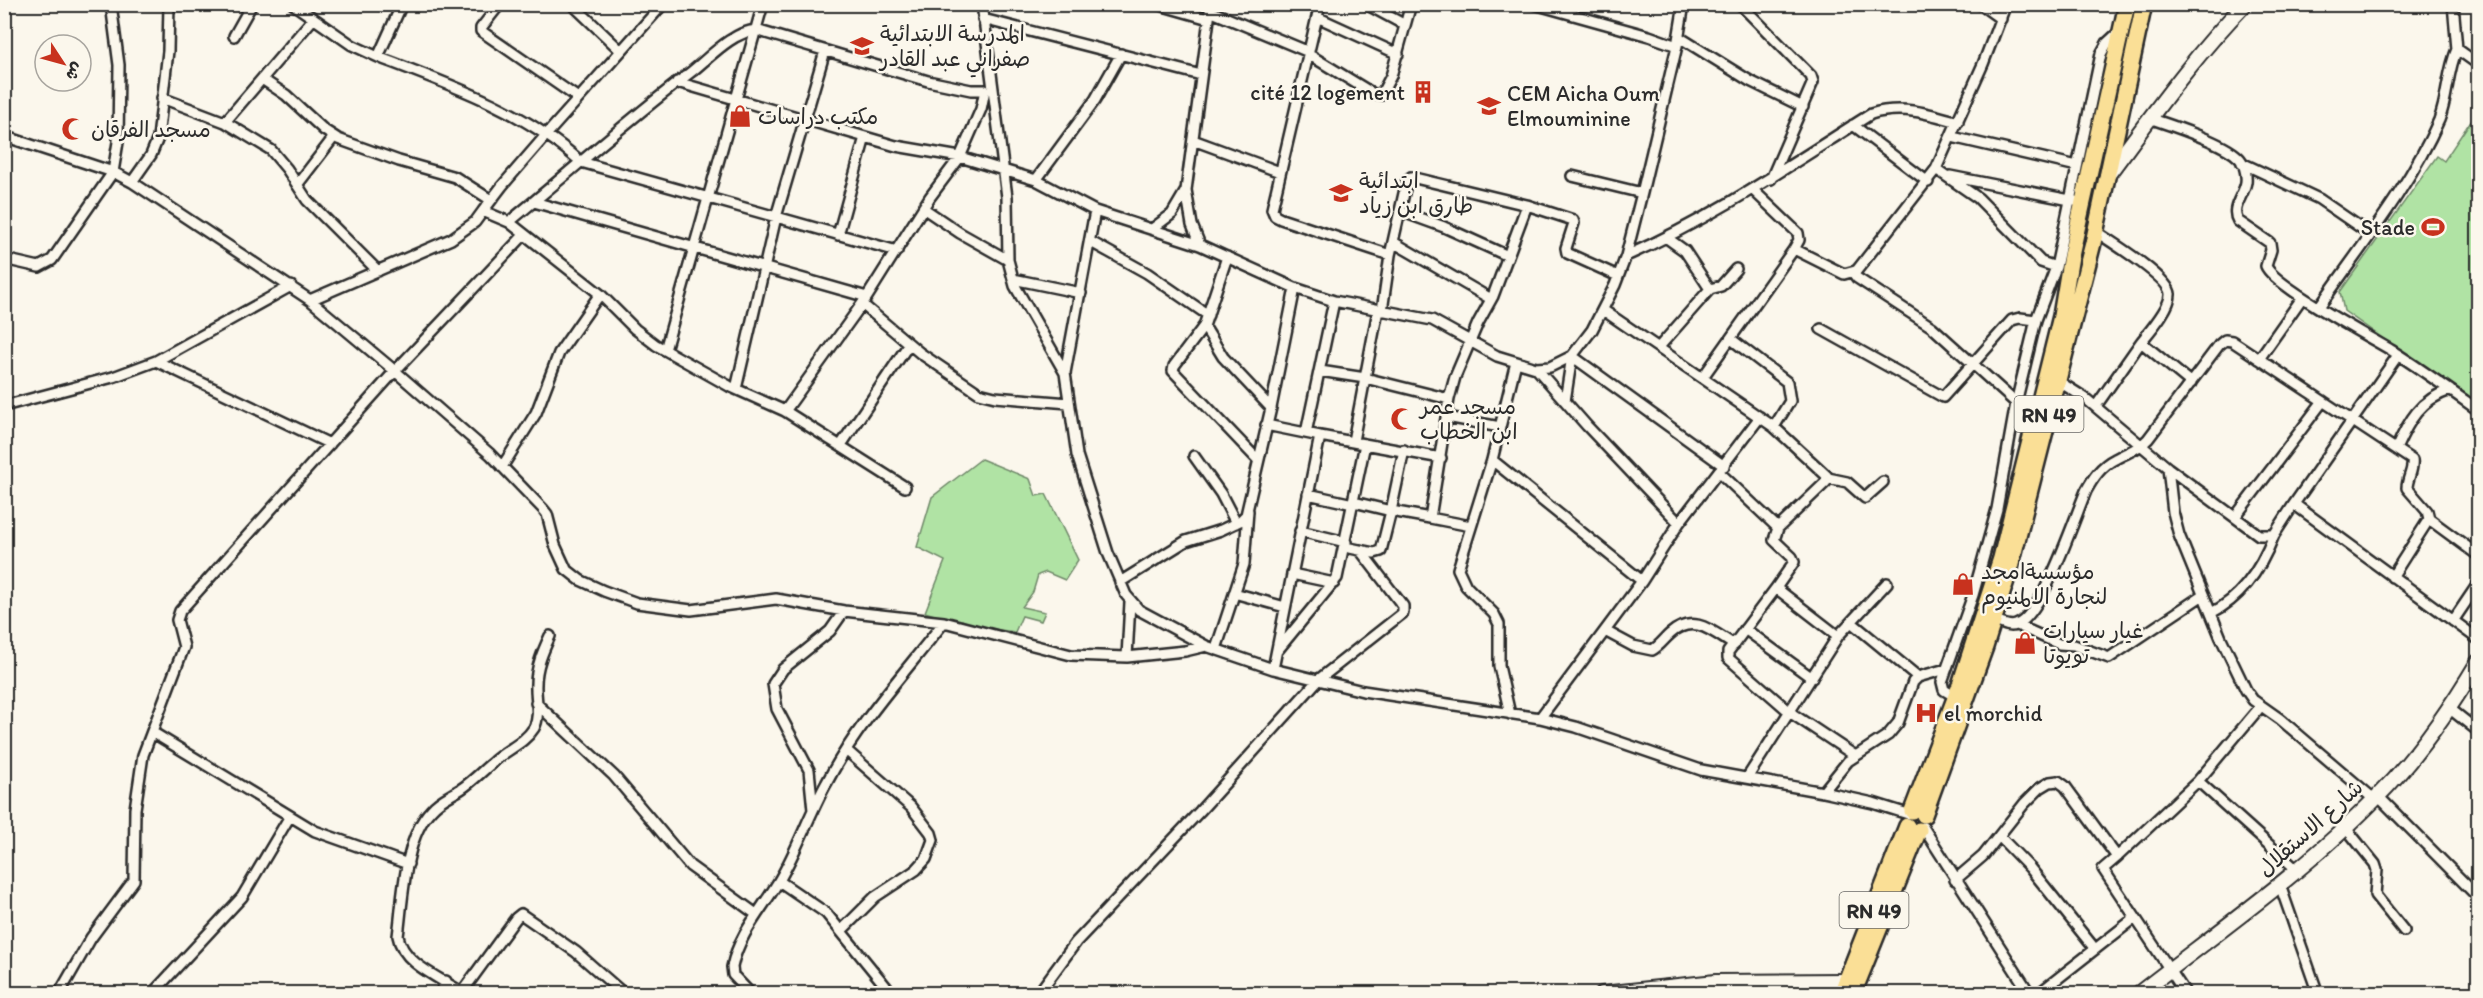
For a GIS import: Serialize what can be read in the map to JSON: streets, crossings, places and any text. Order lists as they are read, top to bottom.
{
  "streets": {
    "main road": ["RN 49"],
    "street": ["شارع الاستقلال"]
  },
  "places": {
    "school or university": ["المدرسة الابتدائية صفراني عبد القادر", "CEM Aicha Oum Elmouminine", "ابتدائية طارق ابن زياد"],
    "building": ["cité 12 logement"],
    "shop": ["مكتب دراسات", "مؤسسةامجد لنجارة الالمنيوم", "غيار سيارات تويوتا"],
    "mosque": ["مسجد الفرقان", "مسجد عمر ابن الخطاب"],
    "sports": ["Stade"],
    "hospital": ["el morchid"]
  },
  "north": "bottom right"
}
